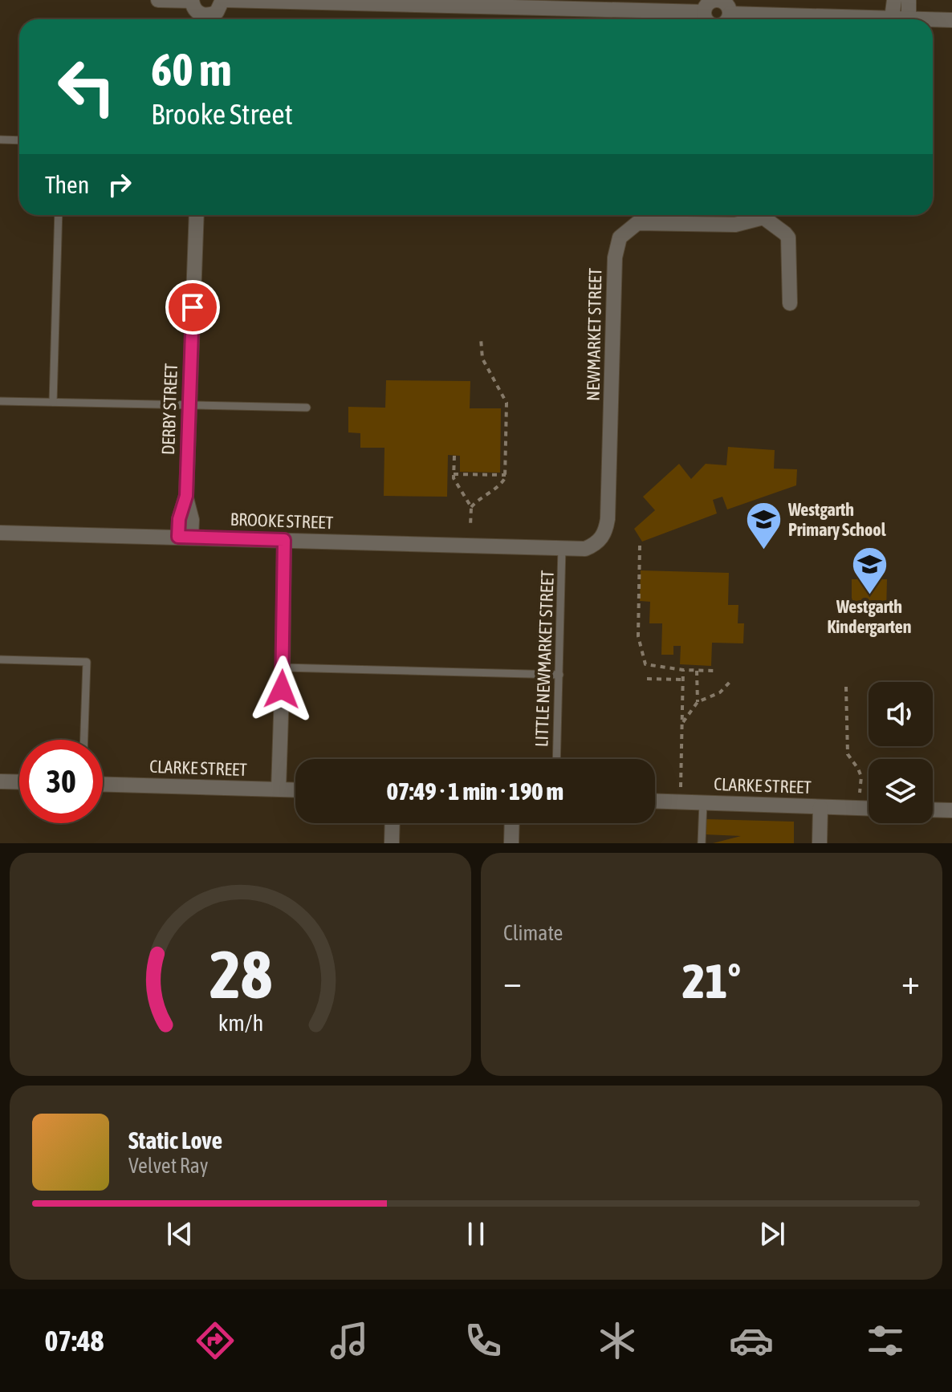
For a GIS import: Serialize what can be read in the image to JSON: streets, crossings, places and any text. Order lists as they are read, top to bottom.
{
  "streets": {
    "street": [
      "NEWMARKET STREET",
      "DERBY STREET",
      "BROOKE STREET",
      "CLARKE STREET"
    ],
    "lane": ["LITTLE NEWMARKET STREET"]
  },
  "crossings": [
    ["NEWMARKET STREET", "BROOKE STREET"],
    ["NEWMARKET STREET", "LITTLE NEWMARKET STREET"],
    ["DERBY STREET", "BROOKE STREET"],
    ["BROOKE STREET", "LITTLE NEWMARKET STREET"]
  ],
  "places": {
    "school or university": ["Westgarth Primary School", "Westgarth Kindergarten"]
  },
  "page": {
    "turn": ["60 m", "Brooke Street"],
    "then": "Then",
    "limit": "30",
    "trip": "07:49 · 1 min · 190 m",
    "tile": "Climate",
    "heat": ["−", "21°", "+"],
    "song": ["Static Love", "Velvet Ray"],
    "tabs": "07:48",
    "gauge": ["28", "km/h"]
  }
}
